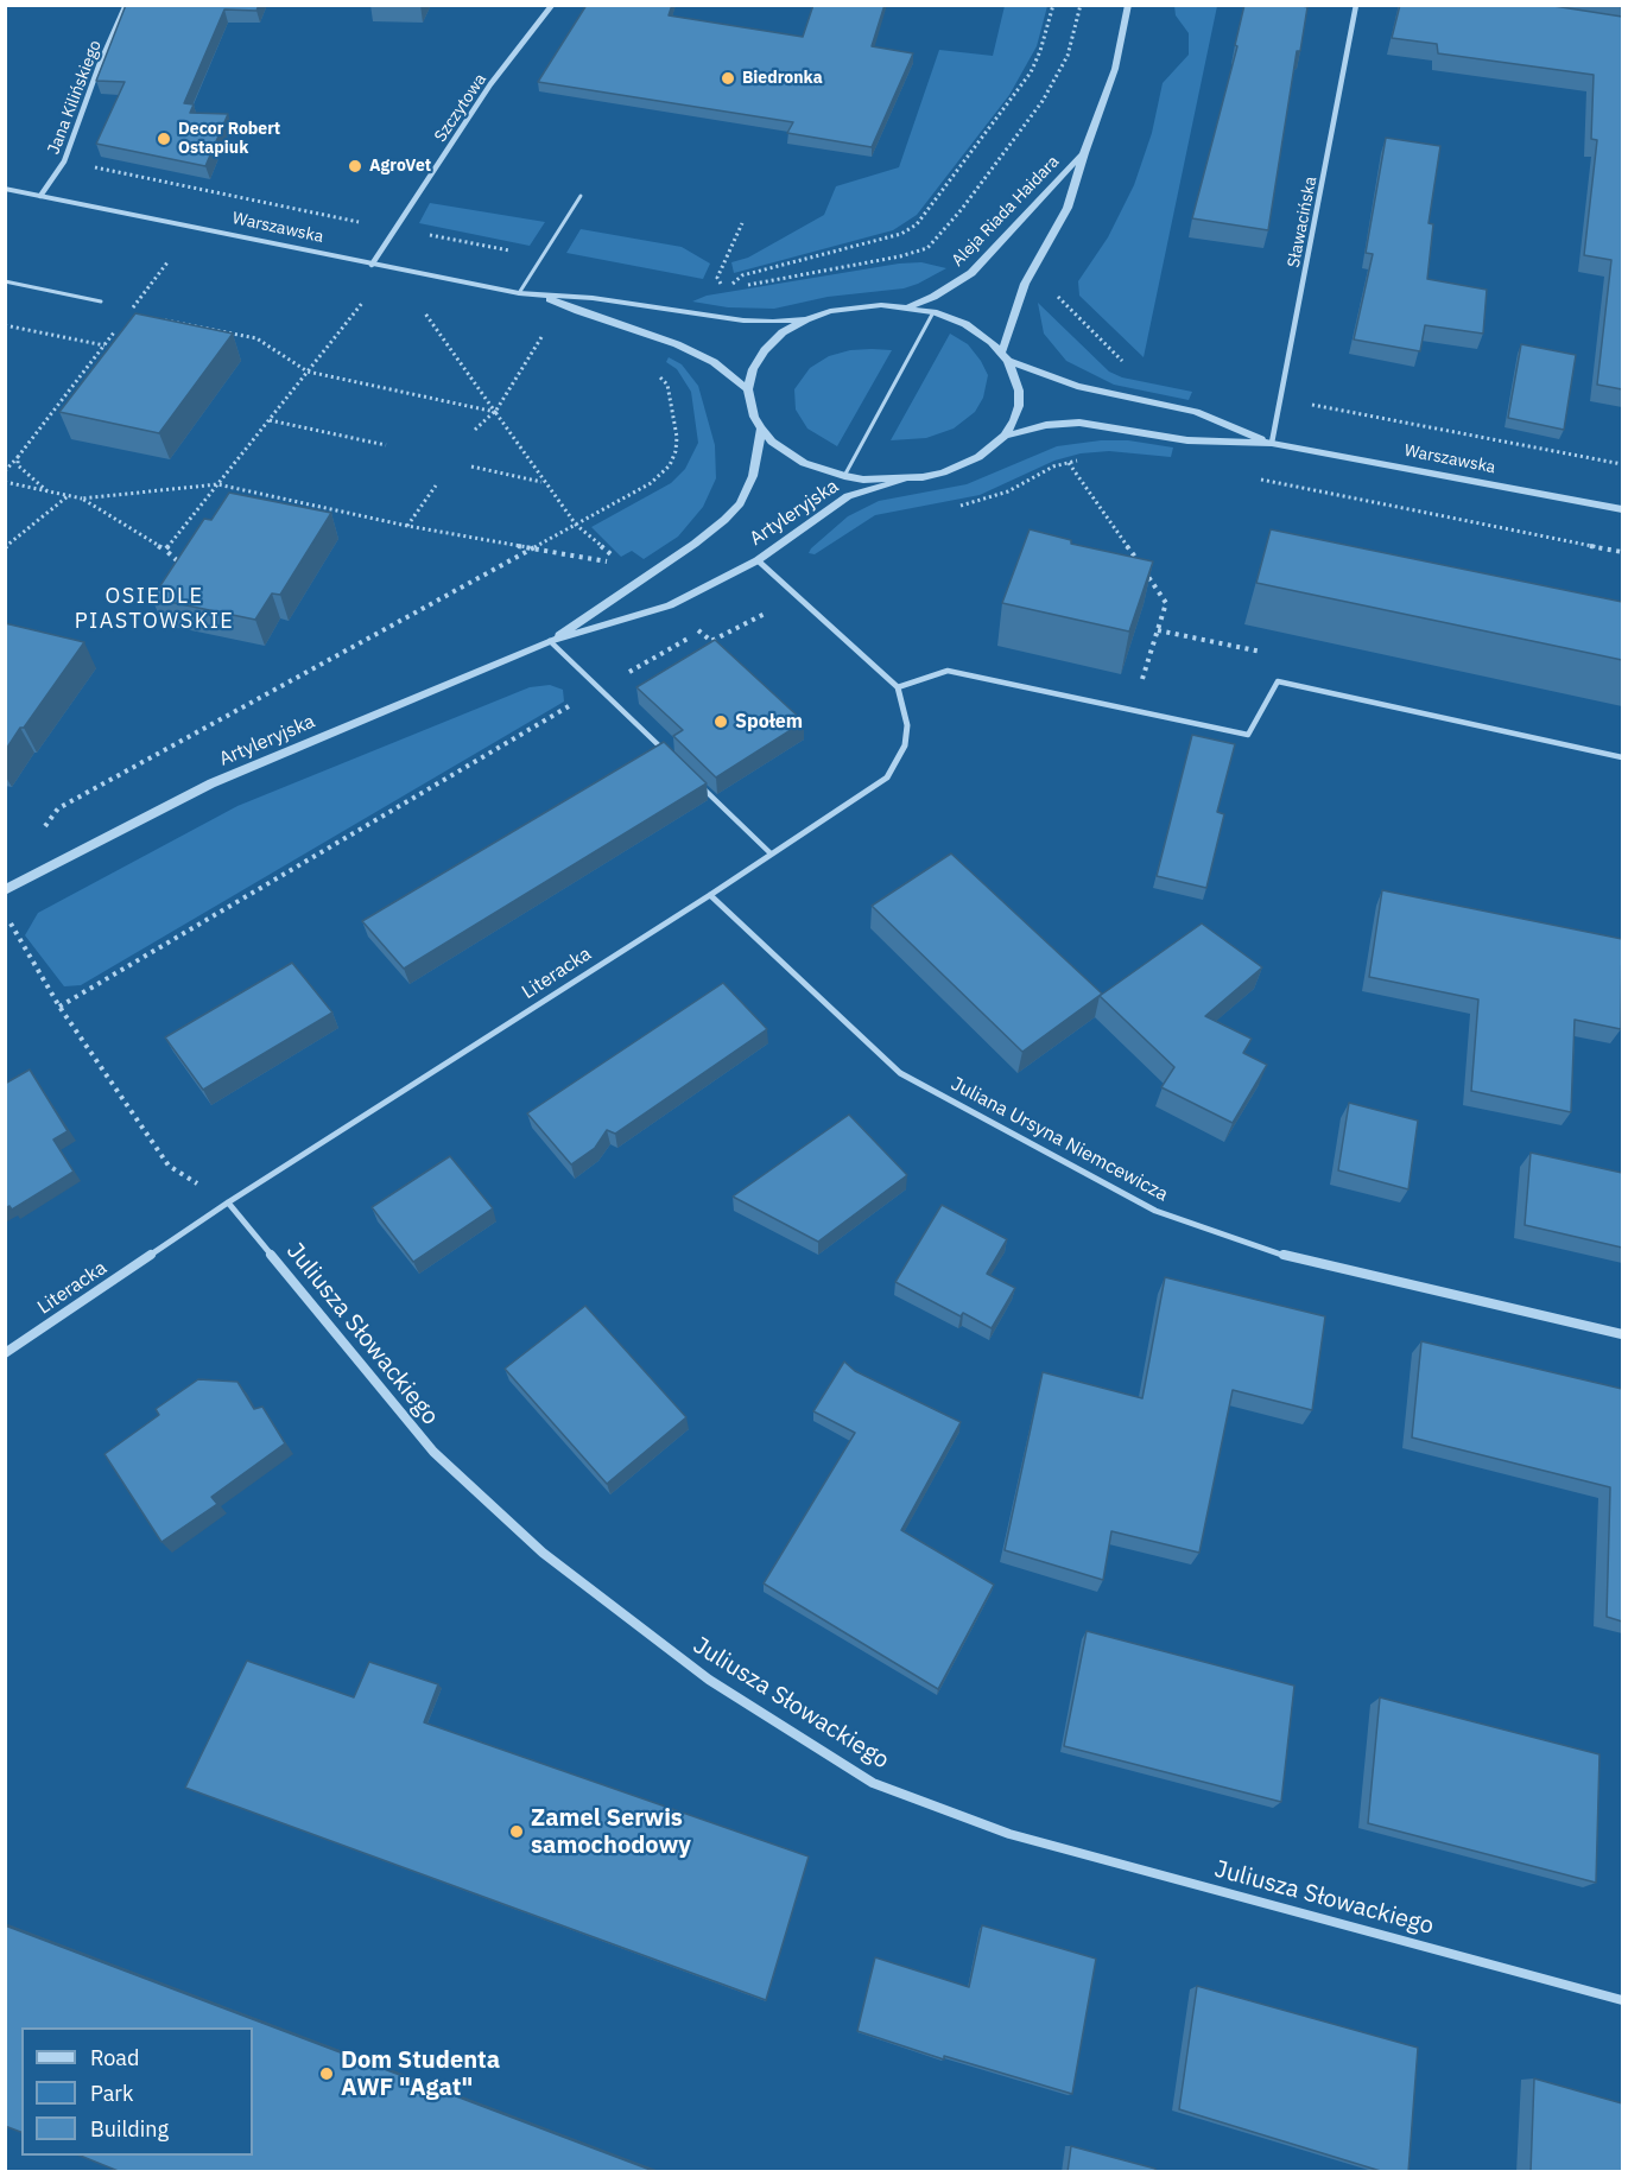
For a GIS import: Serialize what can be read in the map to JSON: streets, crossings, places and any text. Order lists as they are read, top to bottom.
{
  "streets": {
    "street": [
      "Jana Kilińskiego",
      "Szczytowa",
      "Aleja Riada Haidara",
      "Sławacińska",
      "Warszawska",
      "Artyleryjska",
      "Literacka",
      "Juliana Ursyna Niemcewicza",
      "Juliusza Słowackiego"
    ]
  },
  "crossings": [
    ["Jana Kilińskiego", "Warszawska"],
    ["Szczytowa", "Warszawska"],
    ["Aleja Riada Haidara", "Warszawska"],
    ["Sławacińska", "Warszawska"],
    ["Literacka", "Juliana Ursyna Niemcewicza"],
    ["Literacka", "Juliusza Słowackiego"]
  ],
  "districts": ["OSIEDLE PIASTOWSKIE"],
  "places": [
    "Biedronka",
    "Decor Robert Ostapiuk",
    "AgroVet",
    "Społem",
    "Zamel Serwis samochodowy",
    "Dom Studenta AWF \"Agat\""
  ],
  "legend": ["Road", "Park", "Building"]
}
